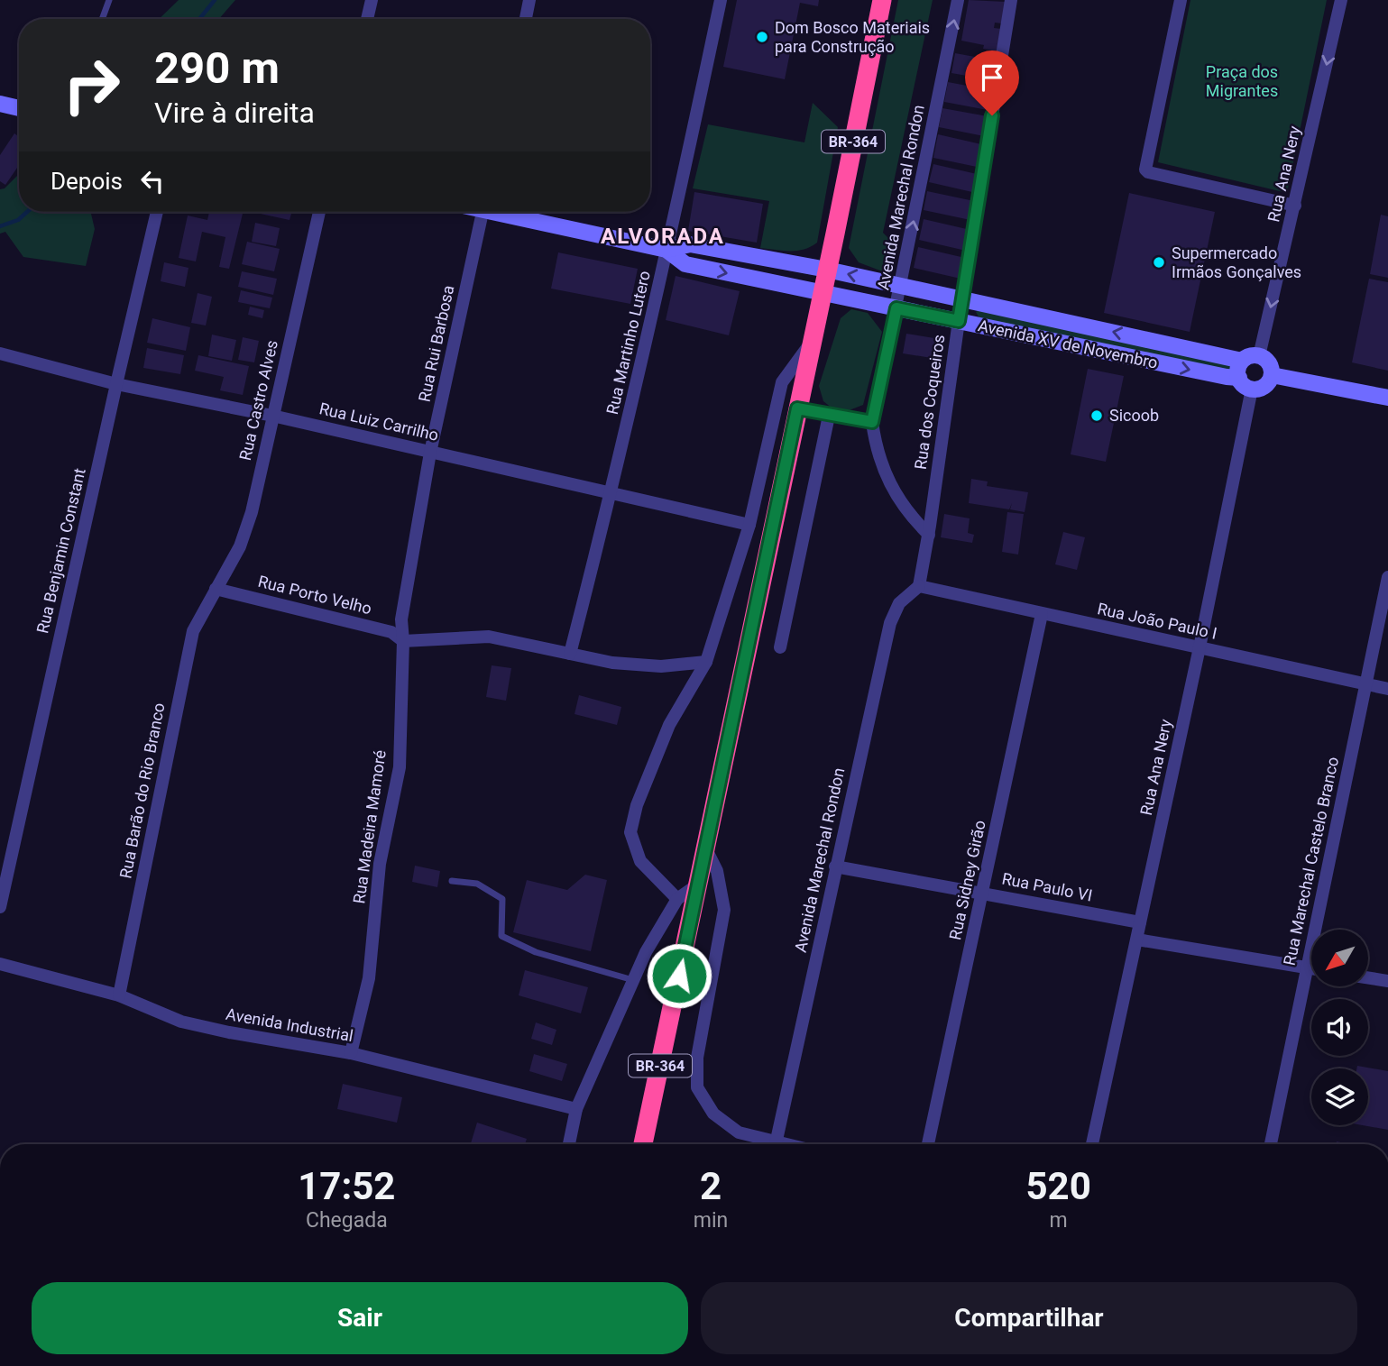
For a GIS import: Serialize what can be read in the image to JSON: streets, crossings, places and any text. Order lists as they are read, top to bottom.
{
  "streets": {
    "highway": ["BR-364"],
    "street": [
      "Rua Ana Nery",
      "Avenida Marechal Rondon",
      "Rua Martinho Lutero",
      "Rua Rui Barbosa",
      "Avenida XV de Novembro",
      "Rua Castro Alves",
      "Rua dos Coqueiros",
      "Rua Luiz Carrilho",
      "Rua Benjamin Constant",
      "Rua Porto Velho",
      "Rua João Paulo I",
      "Rua Barão do Rio Branco",
      "Rua Madeira Mamoré",
      "Rua Marechal Castelo Branco",
      "Rua Sidney Girão",
      "Rua Paulo VI",
      "Avenida Industrial"
    ]
  },
  "crossings": [
    ["BR-364", "Avenida XV de Novembro"],
    ["Rua Ana Nery", "Avenida XV de Novembro"],
    ["Rua Ana Nery", "Rua João Paulo I"],
    ["Rua Ana Nery", "Rua Paulo VI"],
    ["Avenida Marechal Rondon", "Avenida XV de Novembro"],
    ["Avenida Marechal Rondon", "Rua dos Coqueiros"],
    ["Avenida Marechal Rondon", "Rua João Paulo I"],
    ["Avenida Marechal Rondon", "Rua Paulo VI"],
    ["Rua Martinho Lutero", "Avenida XV de Novembro"],
    ["Rua Martinho Lutero", "Rua Luiz Carrilho"],
    ["Rua Rui Barbosa", "Rua Luiz Carrilho"],
    ["Rua Rui Barbosa", "Rua Porto Velho"],
    ["Rua Rui Barbosa", "Rua Madeira Mamoré"],
    ["Avenida XV de Novembro", "Rua dos Coqueiros"],
    ["Rua Castro Alves", "Rua Luiz Carrilho"],
    ["Rua Castro Alves", "Rua Porto Velho"],
    ["Rua Castro Alves", "Rua Barão do Rio Branco"],
    ["Rua dos Coqueiros", "Rua João Paulo I"],
    ["Rua Luiz Carrilho", "Rua Benjamin Constant"],
    ["Rua Porto Velho", "Rua Barão do Rio Branco"],
    ["Rua Porto Velho", "Rua Madeira Mamoré"],
    ["Rua João Paulo I", "Rua Marechal Castelo Branco"],
    ["Rua João Paulo I", "Rua Sidney Girão"],
    ["Rua Barão do Rio Branco", "Avenida Industrial"],
    ["Rua Madeira Mamoré", "Avenida Industrial"],
    ["Rua Sidney Girão", "Rua Paulo VI"]
  ],
  "districts": ["ALVORADA"],
  "parks": ["Praça dos Migrantes"],
  "places": ["Dom Bosco Materiais para Construção", "Supermercado Irmãos Gonçalves", "Sicoob"],
  "north": "bottom left",
  "page": {
    "turn": ["290 m", "Vire à direita"],
    "then": "Depois",
    "eta": [
      "17:52",
      "Chegada",
      "2",
      "min",
      "520",
      "m"
    ],
    "buttons": ["Sair", "Compartilhar"]
  }
}
